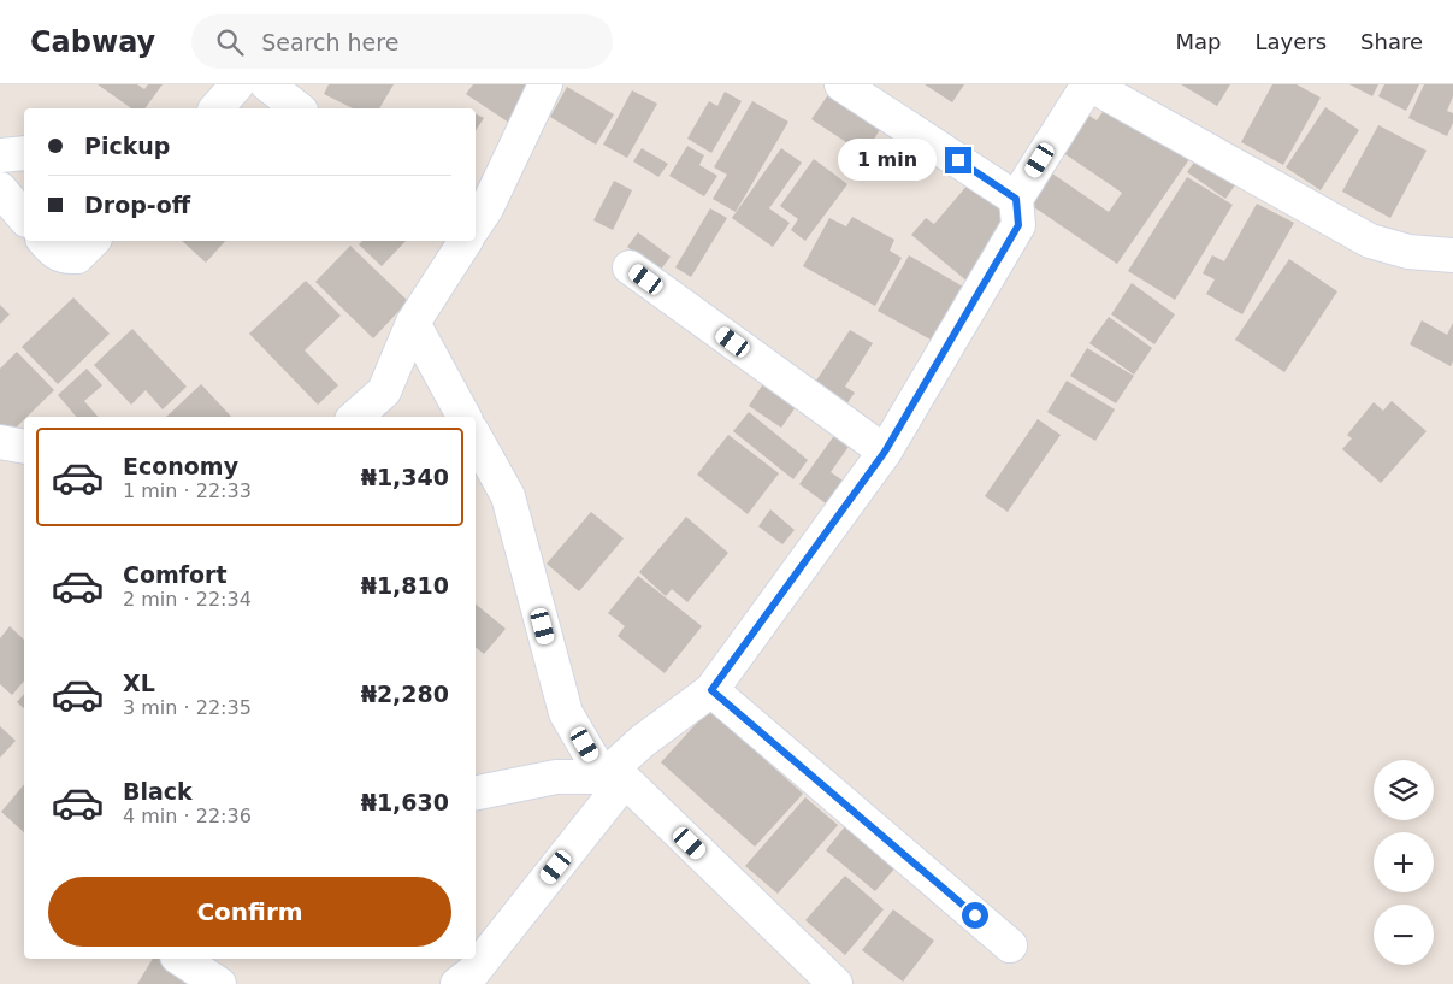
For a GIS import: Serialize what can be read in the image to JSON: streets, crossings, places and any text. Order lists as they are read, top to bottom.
{
  "page": {
    "header": "Cabway",
    "search": "Search here",
    "nav": ["Map", "Layers", "Share"],
    "banner": ["Pickup", "Drop-off"],
    "bubble": "1 min",
    "list": [
      {
        "name": "Economy",
        "note": "1 min · 22:33",
        "value": "₦1,340"
      },
      {
        "name": "Comfort",
        "note": "2 min · 22:34",
        "value": "₦1,810"
      },
      {
        "name": "XL",
        "note": "3 min · 22:35",
        "value": "₦2,280"
      },
      {
        "name": "Black",
        "note": "4 min · 22:36",
        "value": "₦1,630"
      }
    ],
    "map_buttons": ["+", "−"],
    "buttons": "Confirm"
  }
}
